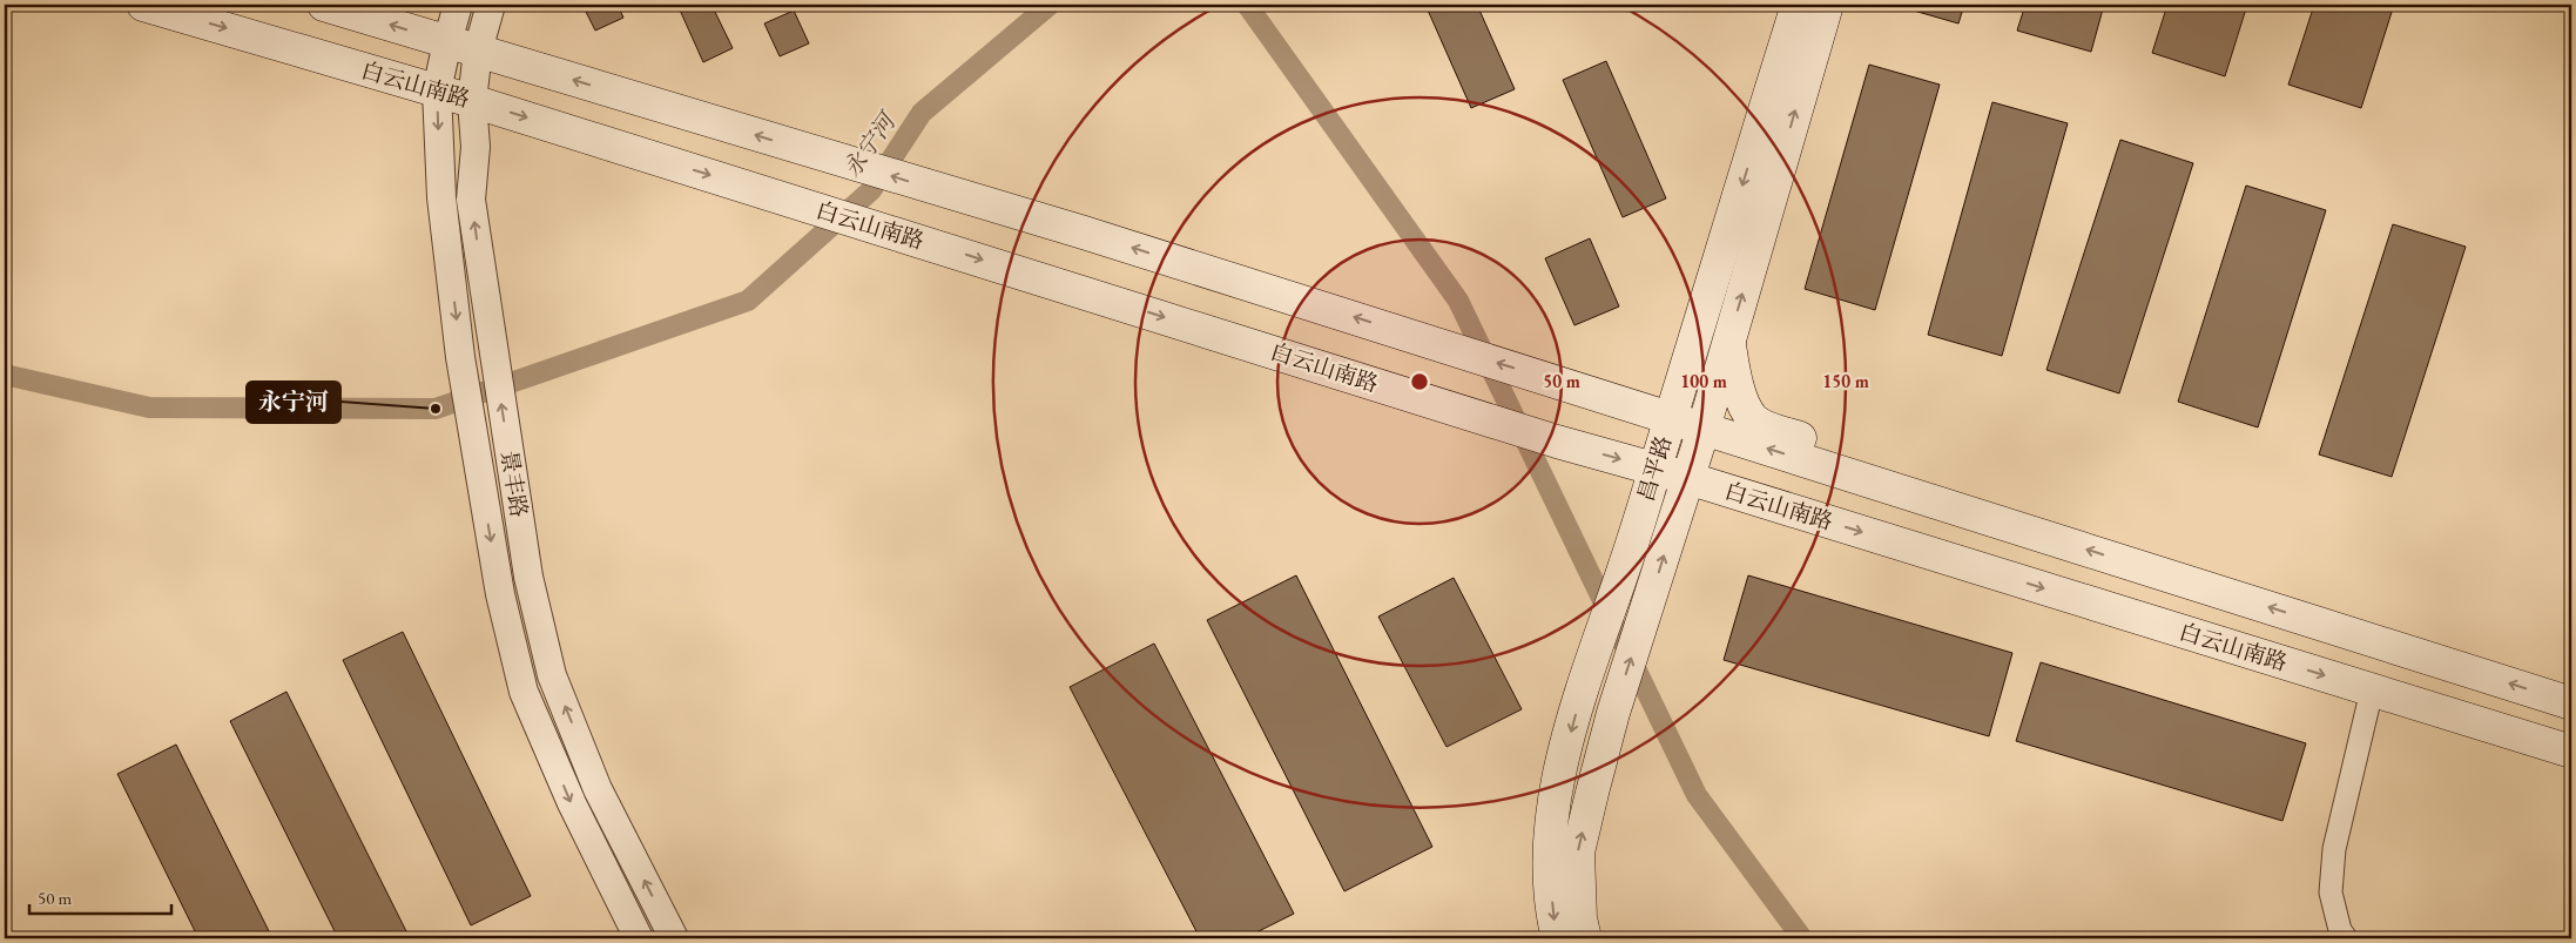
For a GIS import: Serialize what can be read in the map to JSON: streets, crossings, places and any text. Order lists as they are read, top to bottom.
{
  "streets": {
    "main road": ["白云山南路", "昌平路"],
    "street": ["景丰路"]
  },
  "crossings": [
    ["白云山南路", "昌平路"],
    ["白云山南路", "景丰路"]
  ],
  "water": ["永宁河"],
  "places": ["永宁河"],
  "scale_bar": "50 m",
  "rings": ["50 m", "100 m", "150 m"]
}
